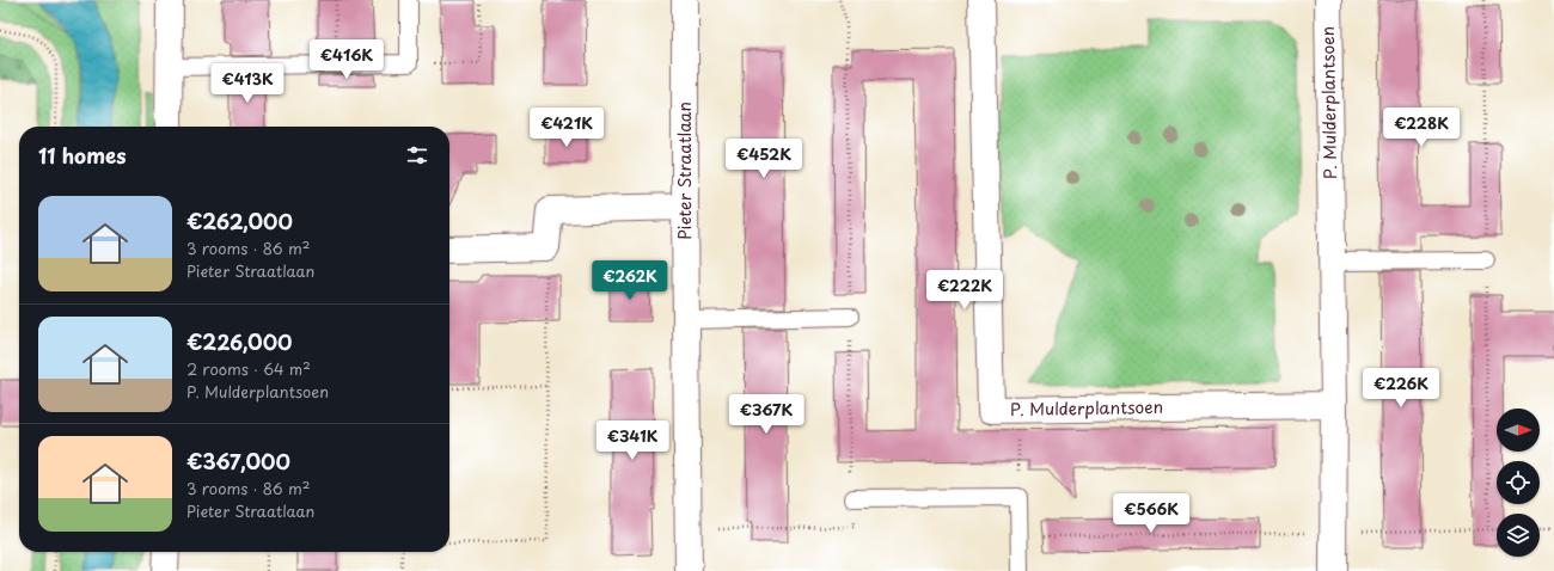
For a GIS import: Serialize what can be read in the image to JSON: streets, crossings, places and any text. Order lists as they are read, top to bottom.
{
  "streets": {
    "street": ["P. Mulderplantsoen", "Pieter Straatlaan"]
  },
  "north": "right",
  "page": {
    "price": [
      "€416K",
      "€413K",
      "€421K",
      "€228K",
      "€452K",
      "€262K",
      "€222K",
      "€226K",
      "€367K",
      "€341K",
      "€566K"
    ],
    "heading": "11 homes",
    "list": [
      {
        "name": "€262,000",
        "note": "3 rooms · 86 m² · Pieter Straatlaan"
      },
      {
        "name": "€226,000",
        "note": "2 rooms · 64 m² · P. Mulderplantsoen"
      },
      {
        "name": "€367,000",
        "note": "3 rooms · 86 m² · Pieter Straatlaan"
      }
    ]
  }
}
